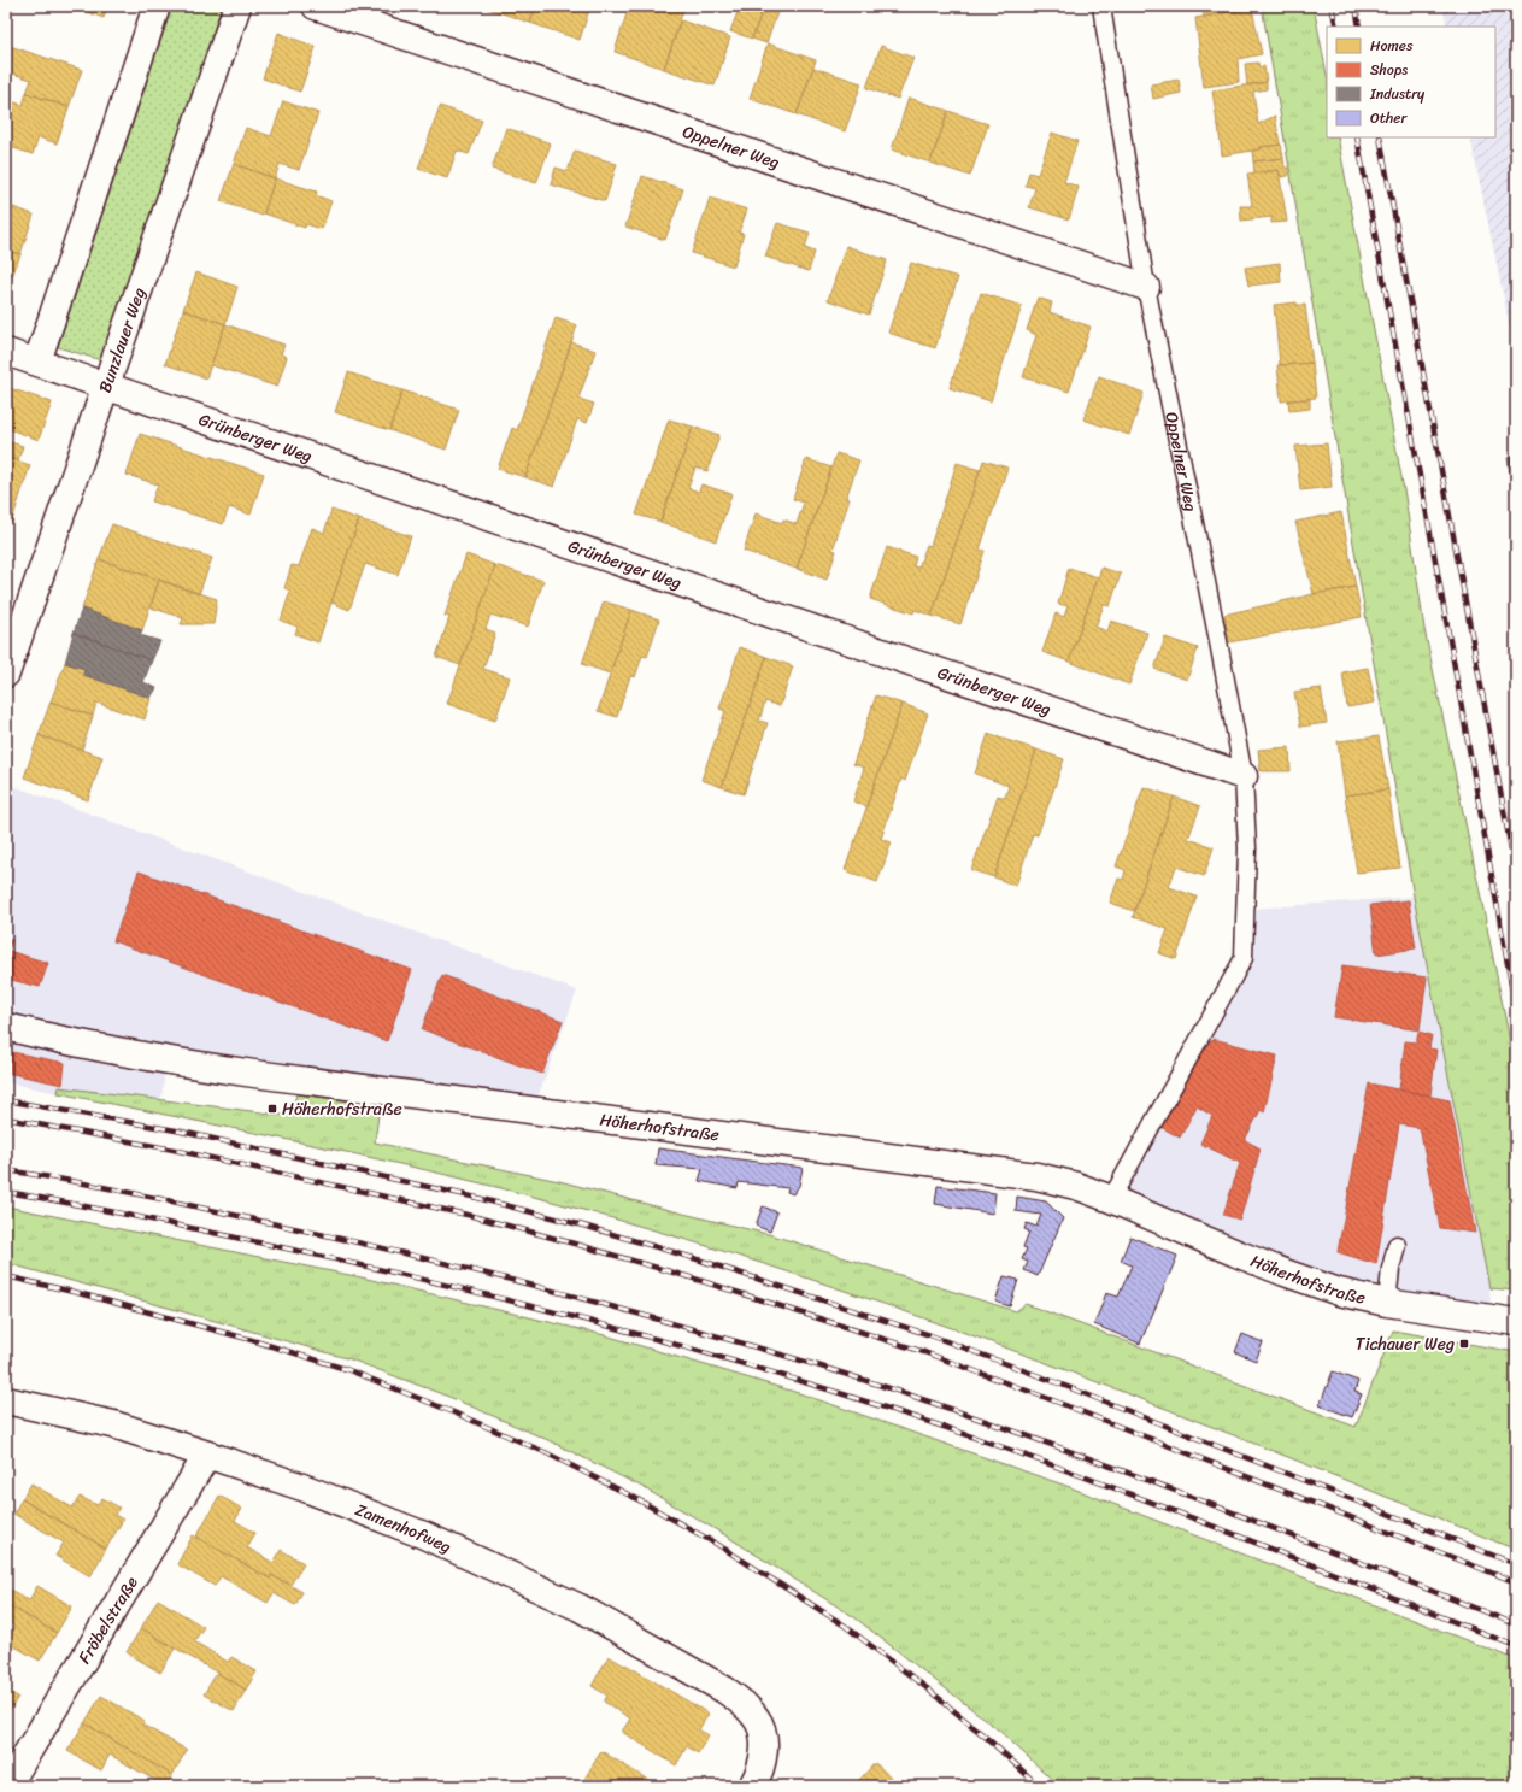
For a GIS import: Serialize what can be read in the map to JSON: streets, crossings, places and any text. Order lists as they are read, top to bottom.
{
  "streets": {
    "street": [
      "Oppelner Weg",
      "Bunzlauer Weg",
      "Grünberger Weg",
      "Höherhofstraße",
      "Zamenhofweg",
      "Fröbelstraße"
    ]
  },
  "crossings": [
    ["Oppelner Weg", "Grünberger Weg"],
    ["Bunzlauer Weg", "Grünberger Weg"],
    ["Zamenhofweg", "Fröbelstraße"]
  ],
  "places": {
    "transit": ["Höherhofstraße", "Tichauer Weg"]
  },
  "legend": [
    "Homes",
    "Shops",
    "Industry",
    "Other"
  ]
}
